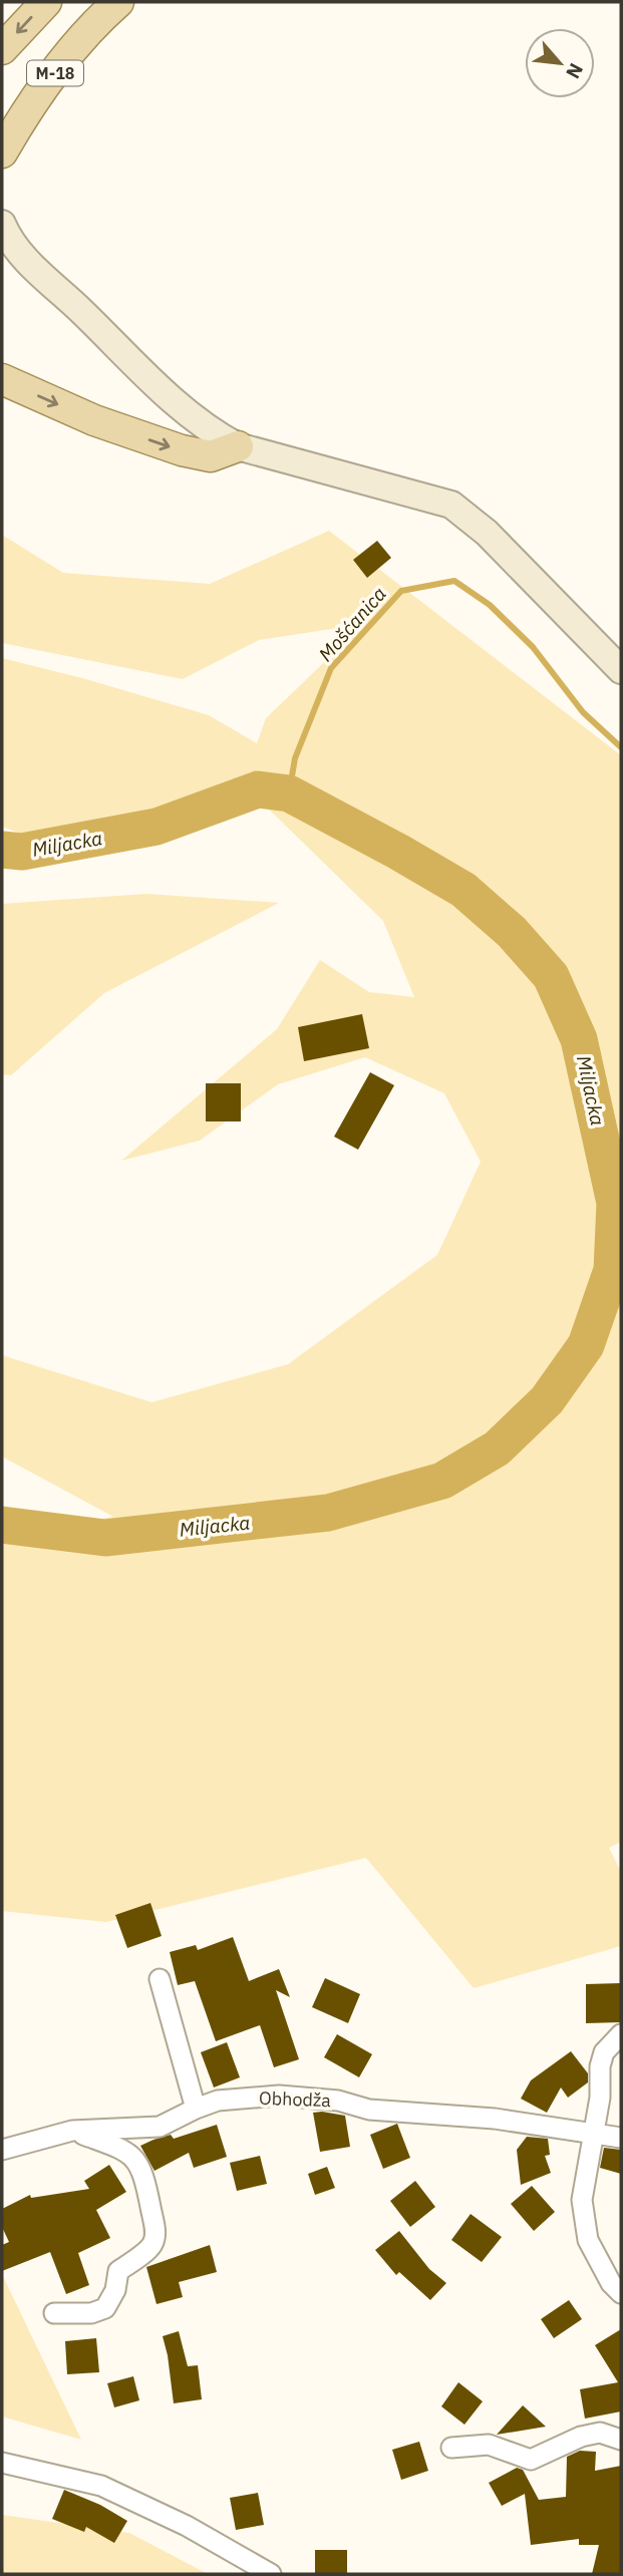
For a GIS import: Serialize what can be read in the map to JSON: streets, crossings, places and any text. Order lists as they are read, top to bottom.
{
  "streets": {
    "main road": ["M-18"],
    "street": ["Obhodža"]
  },
  "water": ["Mošćanica", "Miljacka"],
  "north": "bottom right"
}
